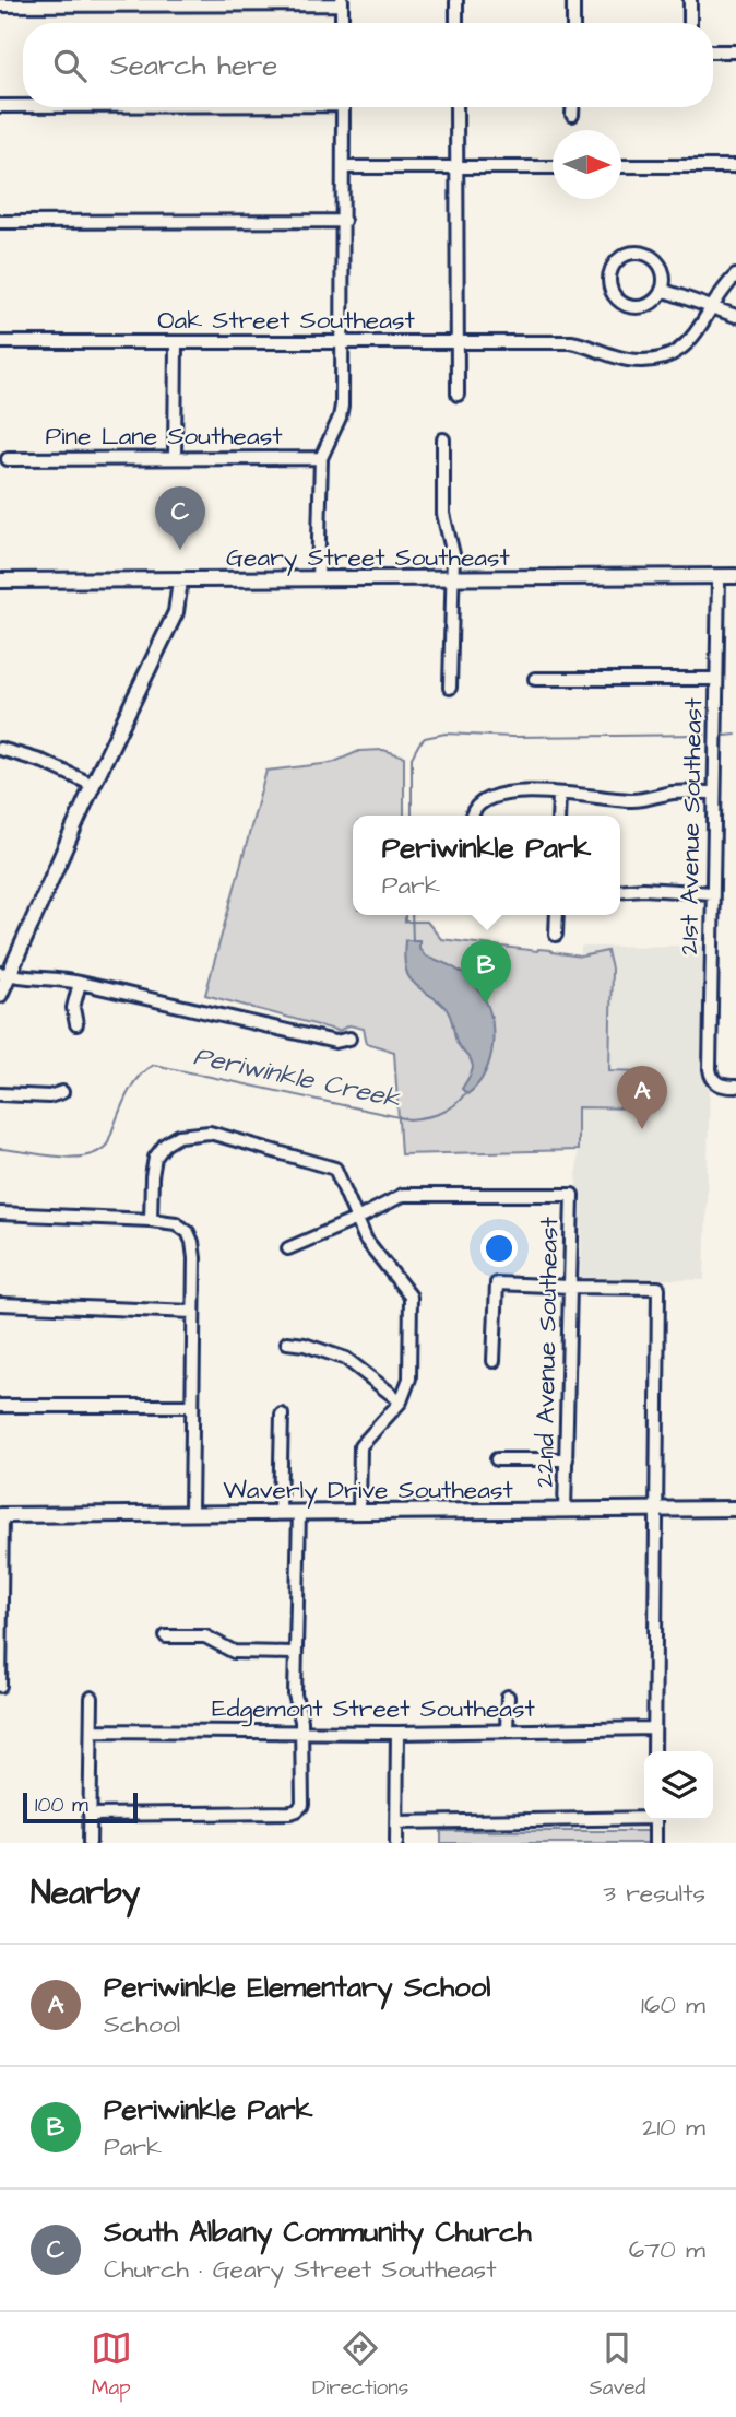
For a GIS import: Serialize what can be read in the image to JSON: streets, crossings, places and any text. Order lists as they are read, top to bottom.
{
  "streets": {
    "main road": ["Geary Street Southeast", "Waverly Drive Southeast"],
    "street": [
      "Oak Street Southeast",
      "Pine Lane Southeast",
      "21st Avenue Southeast",
      "22nd Avenue Southeast",
      "Edgemont Street Southeast"
    ]
  },
  "crossings": [
    ["Geary Street Southeast", "21st Avenue Southeast"],
    ["22nd Avenue Southeast", "Waverly Drive Southeast"]
  ],
  "water": ["Periwinkle Creek"],
  "scale_bar": "100 m",
  "north": "right",
  "page": {
    "search": "Search here",
    "pins": ["C", "B", "A"],
    "popup": ["Periwinkle Park", "Park"],
    "scale": "100 m",
    "heading": ["Nearby", "3 results"],
    "list": [
      {
        "mark": "A",
        "name": "Periwinkle Elementary School",
        "note": "School",
        "value": "160 m"
      },
      {
        "mark": "B",
        "name": "Periwinkle Park",
        "note": "Park",
        "value": "210 m"
      },
      {
        "mark": "C",
        "name": "South Albany Community Church",
        "note": "Church · Geary Street Southeast",
        "value": "670 m"
      }
    ],
    "nav": ["Map", "Directions", "Saved"]
  }
}
